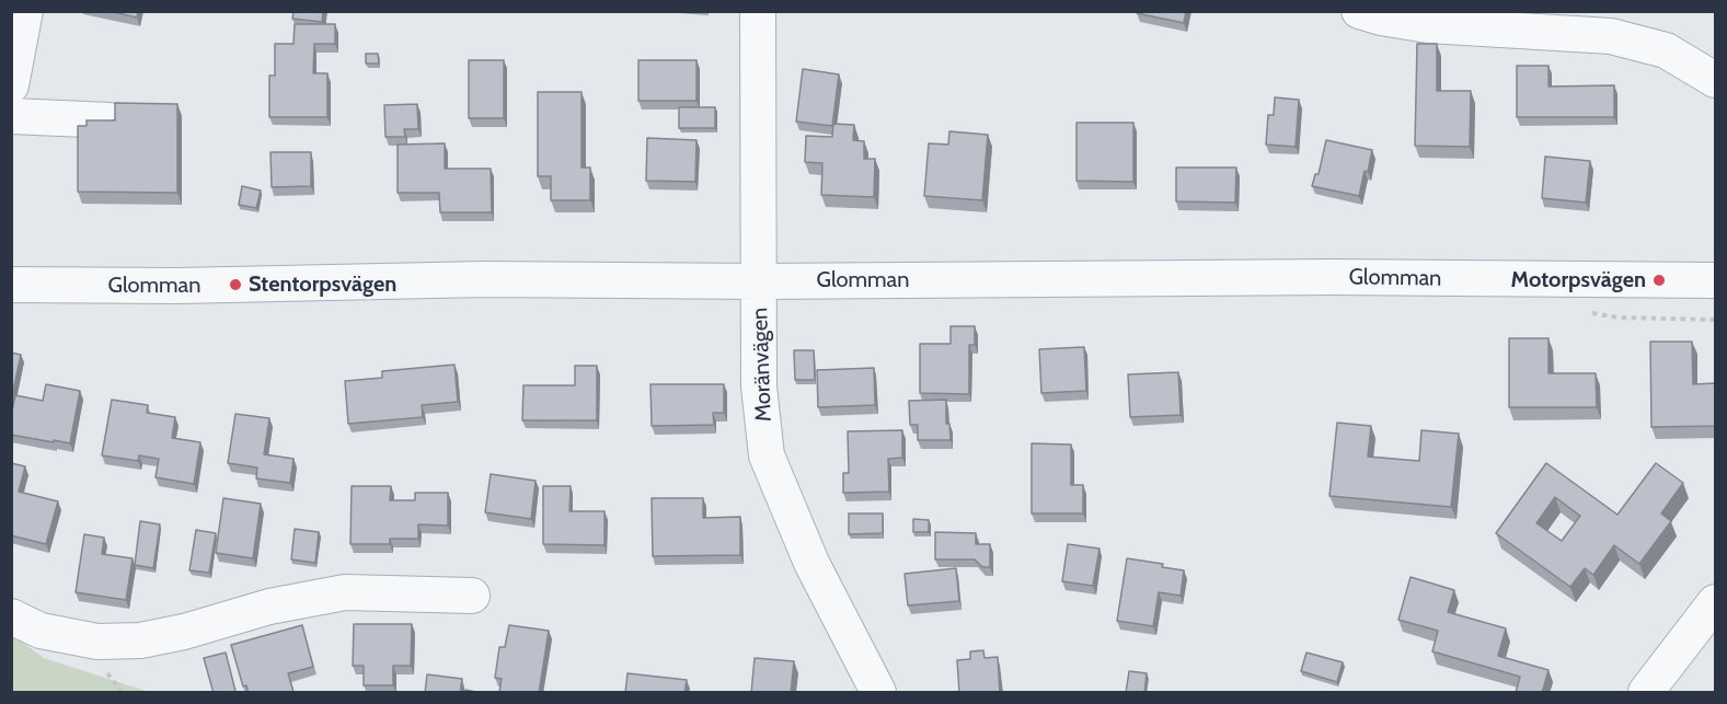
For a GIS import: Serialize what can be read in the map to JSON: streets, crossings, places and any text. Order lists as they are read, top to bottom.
{
  "streets": {
    "street": ["Glomman", "Moränvägen"]
  },
  "crossings": [
    ["Glomman", "Moränvägen"]
  ],
  "places": ["Motorpsvägen", "Stentorpsvägen"]
}
